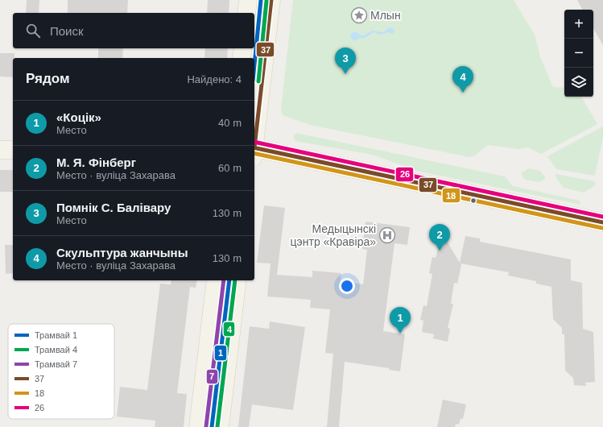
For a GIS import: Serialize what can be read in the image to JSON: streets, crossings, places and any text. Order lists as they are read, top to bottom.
{
  "places": {
    "place": ["Млын"],
    "hospital": ["Медыцынскі цэнтр «Кравіра»"]
  },
  "lines": [
    "tram line 1",
    "transit line 37",
    "tram line 4",
    "transit line 26",
    "transit line 18",
    "tram line 7"
  ],
  "legend": [
    "Трамвай 1",
    "Трамвай 4",
    "Трамвай 7",
    "37",
    "18",
    "26"
  ],
  "page": {
    "map_buttons": ["+", "−"],
    "search": "Поиск",
    "pins": [
      "3",
      "4",
      "2",
      "1"
    ],
    "heading": ["Рядом", "Найдено: 4"],
    "list": [
      {
        "mark": "1",
        "name": "«Коцік»",
        "note": "Место",
        "value": "40 m"
      },
      {
        "mark": "2",
        "name": "М. Я. Фінберг",
        "note": "Место · вуліца Захарава",
        "value": "60 m"
      },
      {
        "mark": "3",
        "name": "Помнік С. Балівару",
        "note": "Место",
        "value": "130 m"
      },
      {
        "mark": "4",
        "name": "Скульптура жанчыны",
        "note": "Место · вуліца Захарава",
        "value": "130 m"
      }
    ]
  }
}
